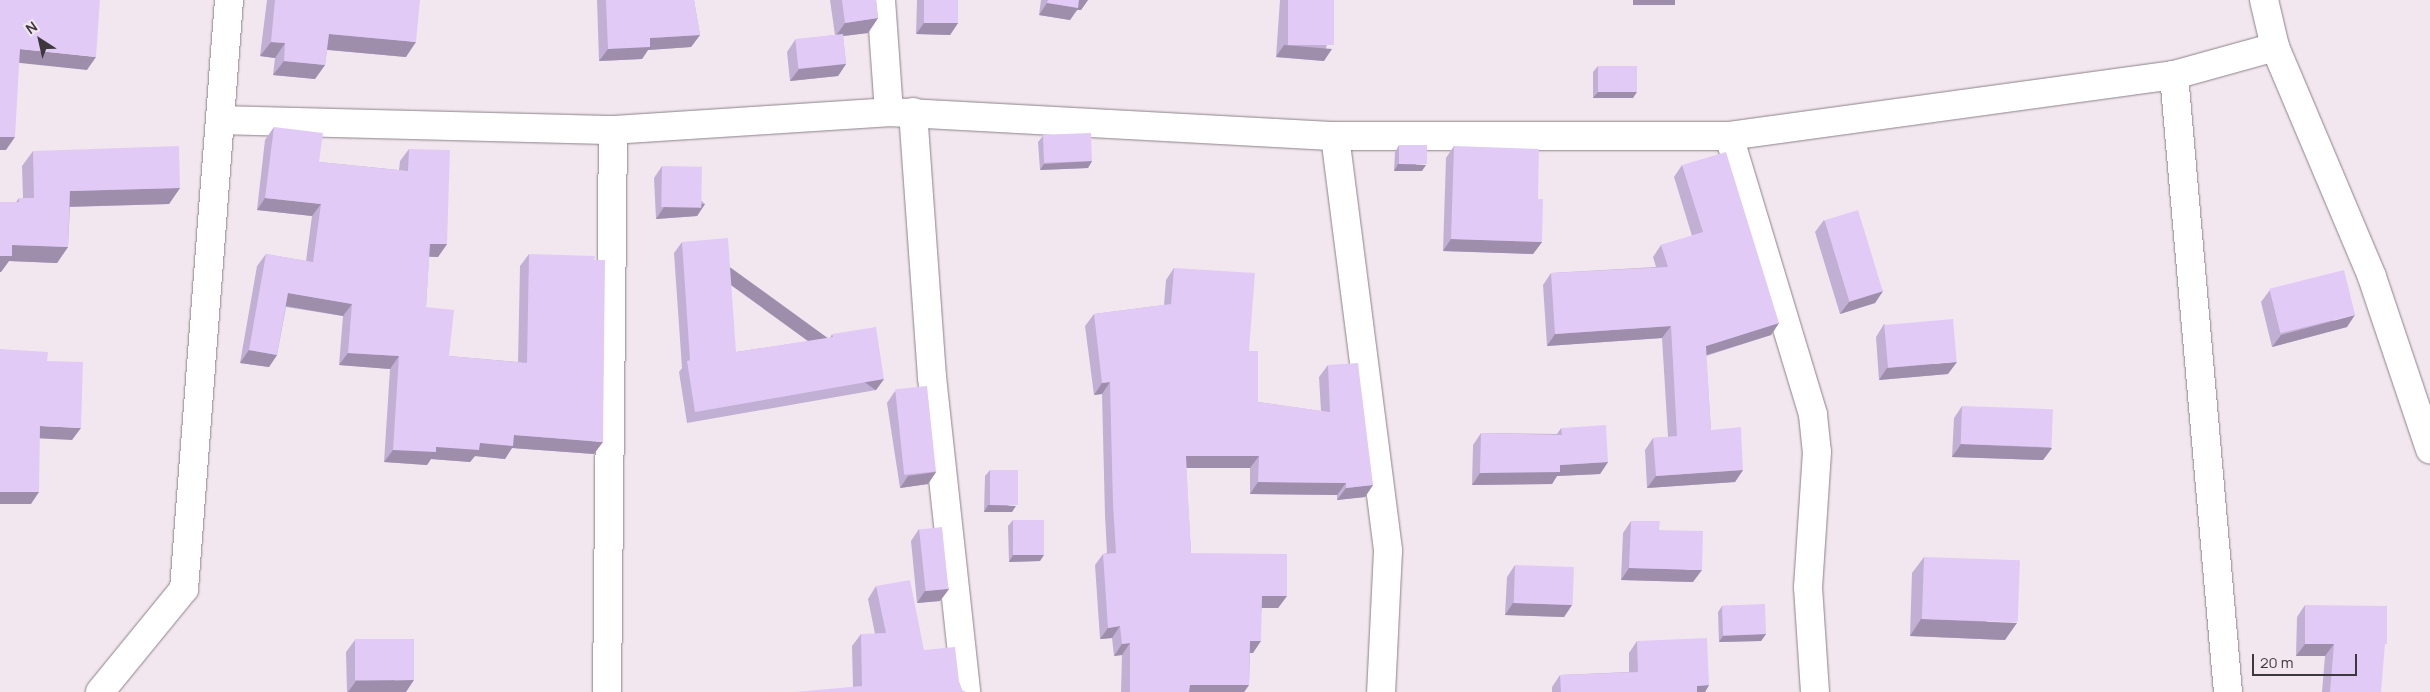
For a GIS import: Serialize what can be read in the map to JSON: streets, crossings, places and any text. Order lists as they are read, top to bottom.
{
  "scale_bar": "20 m",
  "north": "top left"
}
